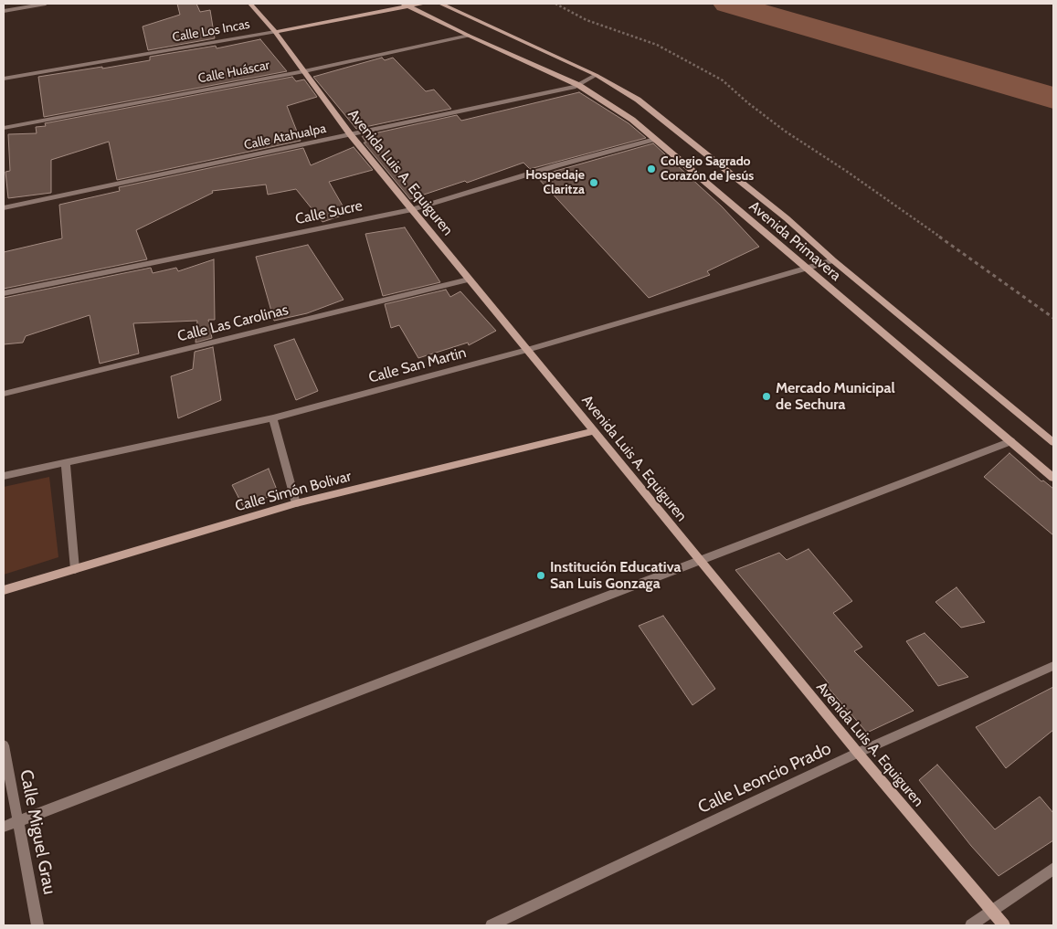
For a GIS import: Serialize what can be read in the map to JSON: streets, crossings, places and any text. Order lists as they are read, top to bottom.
{
  "streets": {
    "street": [
      "Calle Los Incas",
      "Calle Huáscar",
      "Calle Atahualpa",
      "Avenida Luis A. Equiguren",
      "Calle Sucre",
      "Avenida Primavera",
      "Calle Las Carolinas",
      "Calle San Martin",
      "Calle Simón Bolivar",
      "Calle Leoncio Prado",
      "Calle Miguel Grau"
    ]
  },
  "crossings": [
    ["Calle Los Incas", "Avenida Luis A. Equiguren"],
    ["Calle Los Incas", "Avenida Primavera"],
    ["Calle Huáscar", "Avenida Luis A. Equiguren"],
    ["Calle Huáscar", "Avenida Primavera"],
    ["Calle Atahualpa", "Avenida Luis A. Equiguren"],
    ["Calle Atahualpa", "Avenida Primavera"],
    ["Avenida Luis A. Equiguren", "Calle Sucre"],
    ["Avenida Luis A. Equiguren", "Calle Las Carolinas"],
    ["Avenida Luis A. Equiguren", "Calle San Martin"],
    ["Avenida Luis A. Equiguren", "Calle Simón Bolivar"],
    ["Avenida Luis A. Equiguren", "Calle Leoncio Prado"],
    ["Calle Sucre", "Avenida Primavera"],
    ["Avenida Primavera", "Calle San Martin"]
  ],
  "places": [
    "Colegio Sagrado Corazón de Jesús",
    "Hospedaje Claritza",
    "Mercado Municipal de Sechura",
    "Institución Educativa San Luis Gonzaga"
  ]
}
